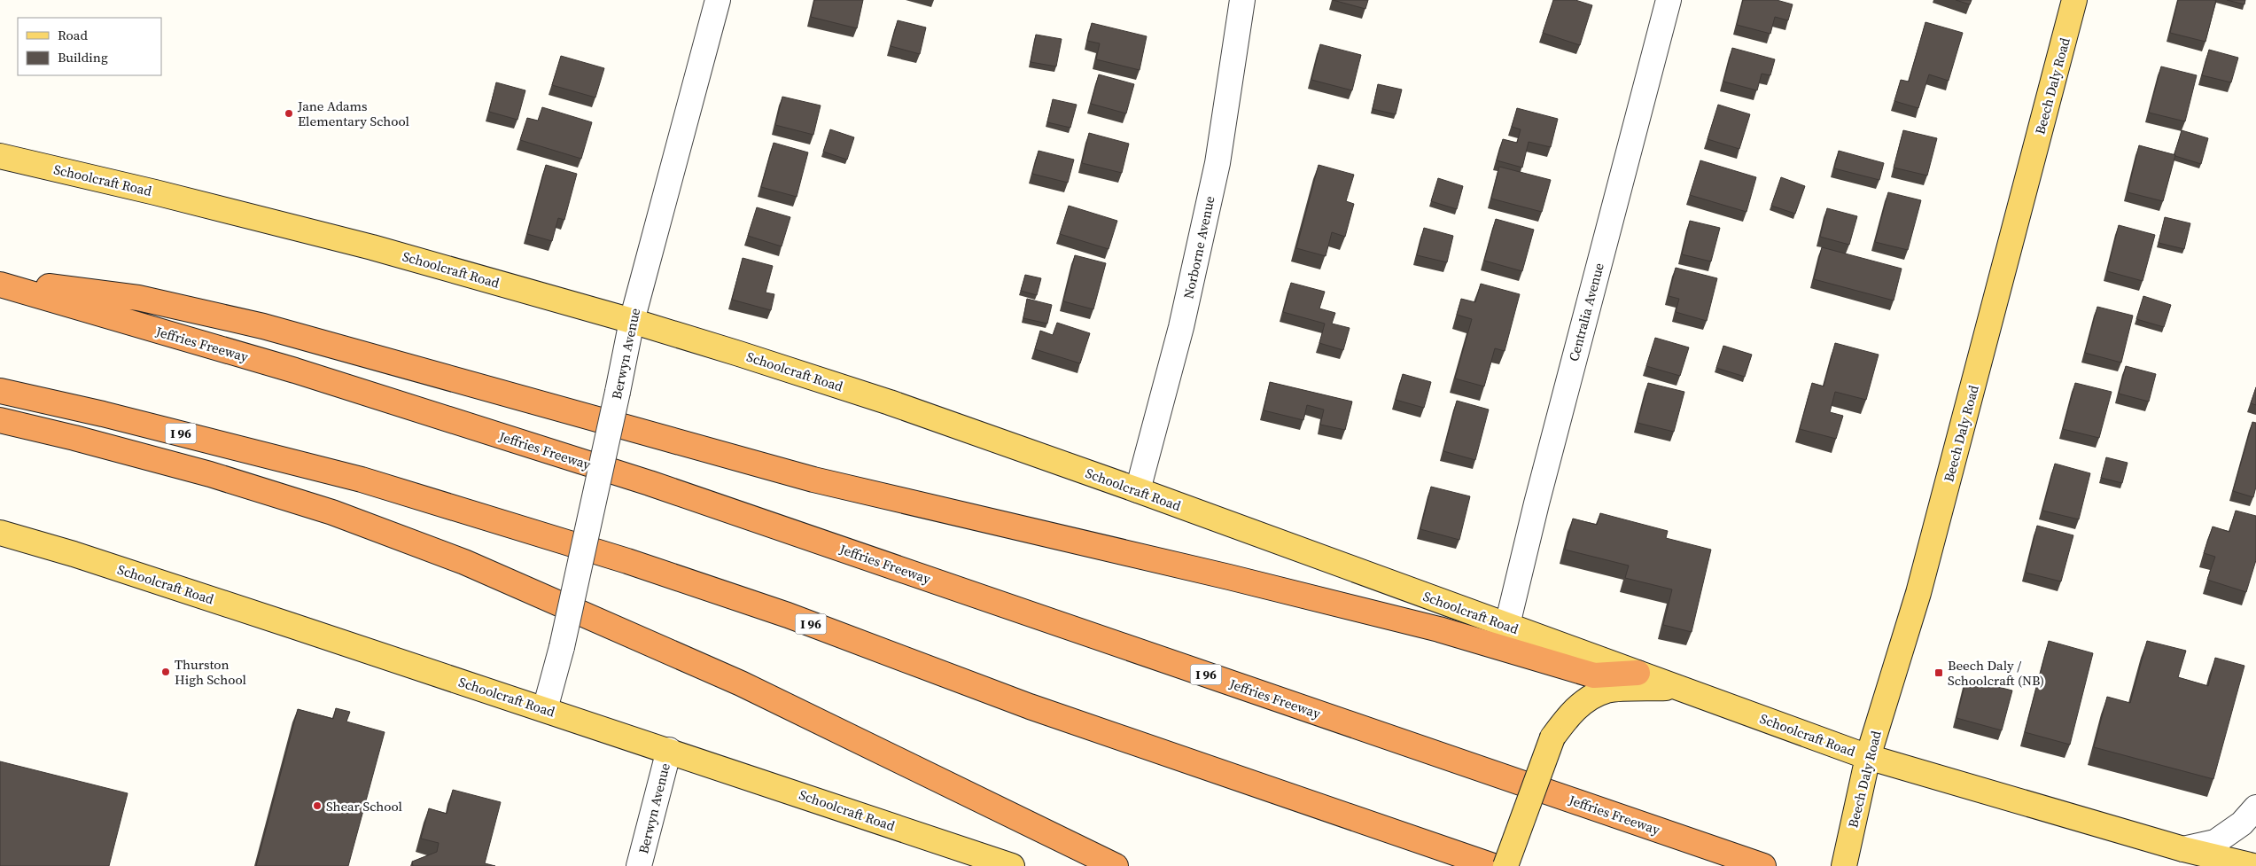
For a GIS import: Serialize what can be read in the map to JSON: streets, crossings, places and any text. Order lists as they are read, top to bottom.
{
  "streets": {
    "highway": ["Jeffries Freeway", "I 96"],
    "main road": ["Beech Daly Road", "Schoolcraft Road"],
    "street": ["Norborne Avenue", "Centralia Avenue", "Berwyn Avenue"]
  },
  "crossings": [
    ["Beech Daly Road", "Schoolcraft Road"],
    ["Schoolcraft Road", "Norborne Avenue"],
    ["Schoolcraft Road", "Centralia Avenue"],
    ["Schoolcraft Road", "Berwyn Avenue"]
  ],
  "places": {
    "other": ["Jane Adams Elementary School", "Thurston High School", "Shear School"],
    "transit": ["Beech Daly / Schoolcraft (NB)"]
  },
  "legend": ["Road", "Building"]
}
